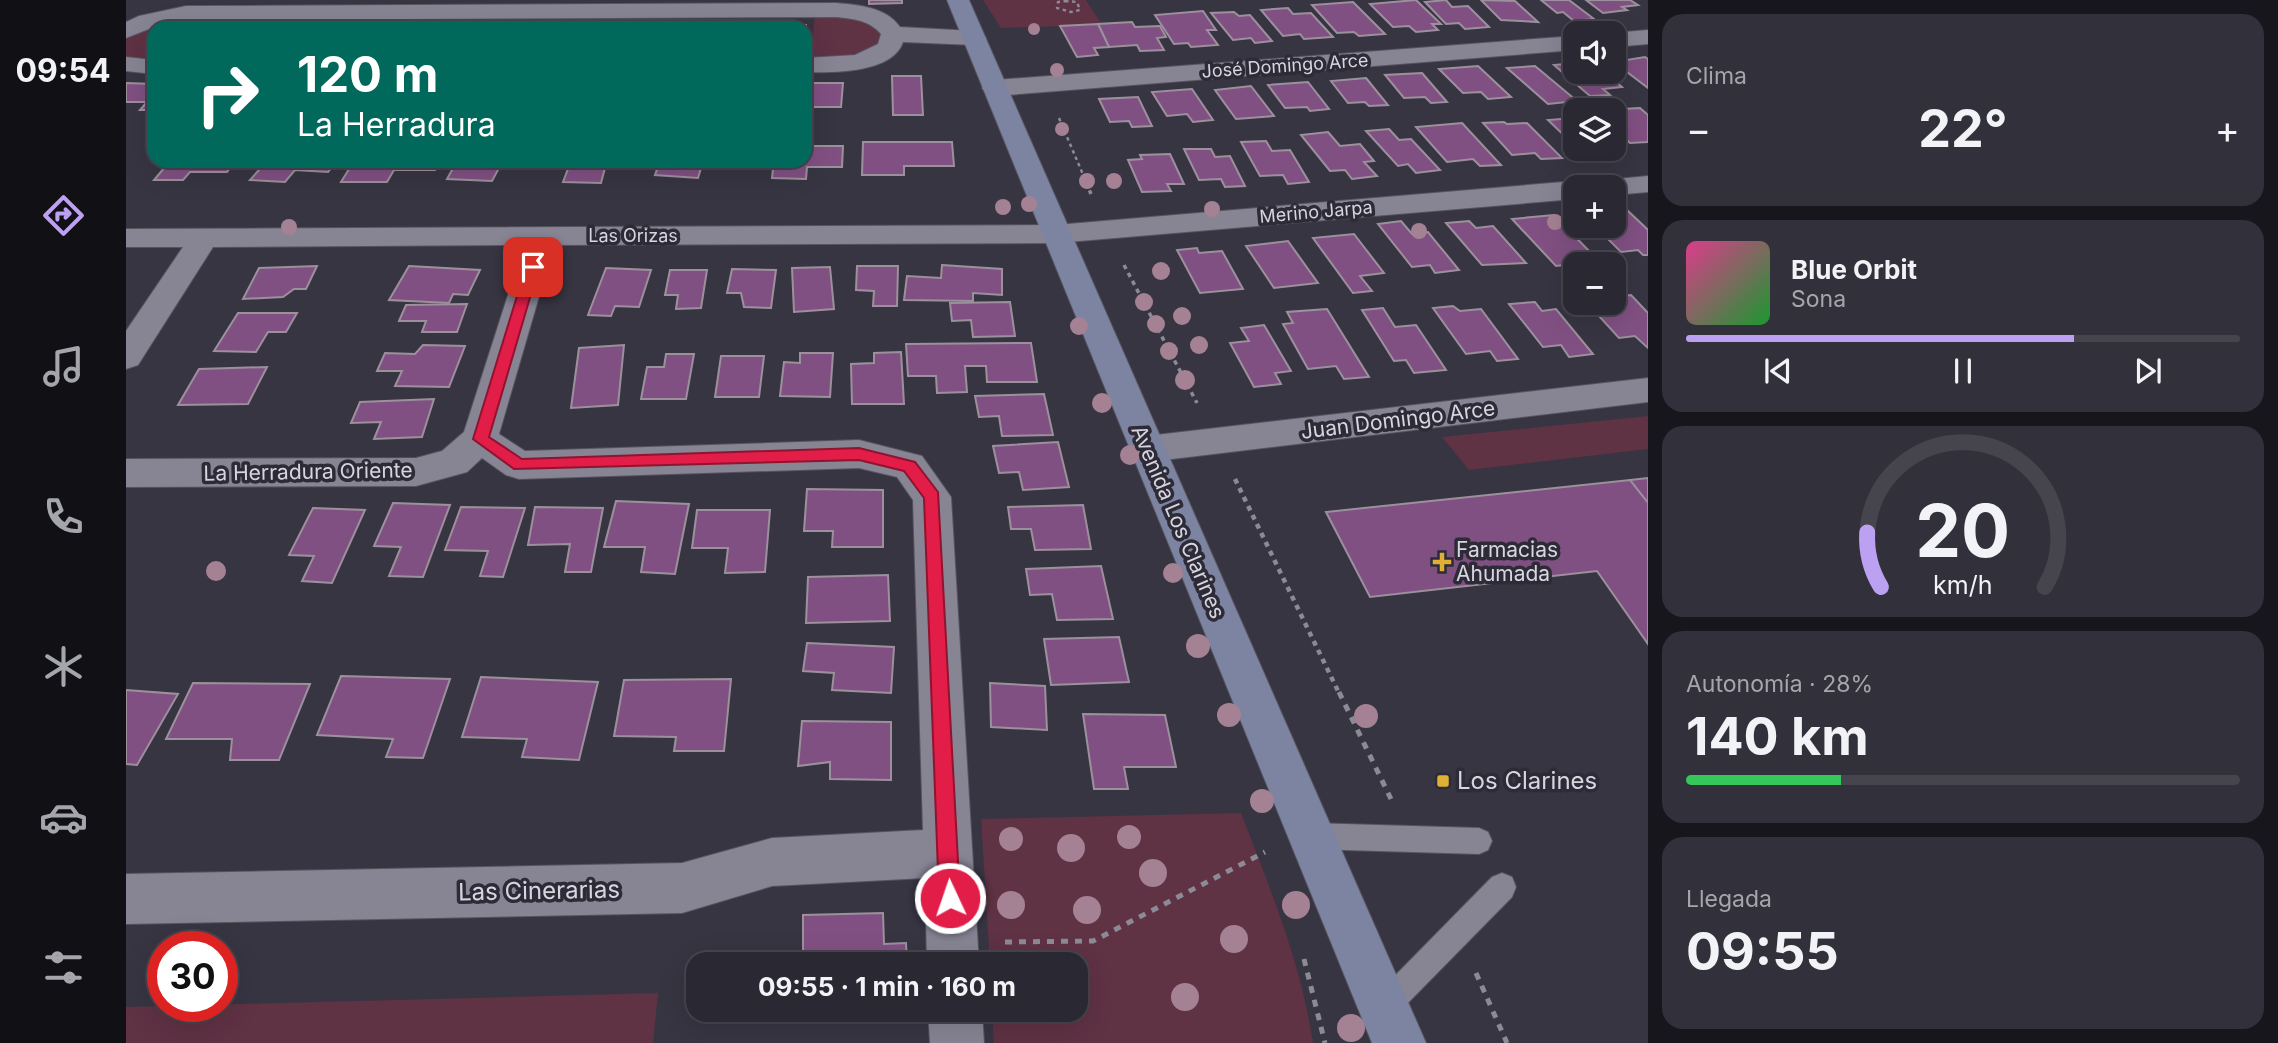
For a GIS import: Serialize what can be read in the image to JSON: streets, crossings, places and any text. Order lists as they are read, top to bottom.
{
  "streets": {
    "main road": ["Avenida Los Clarines"],
    "street": [
      "José Domingo Arce",
      "Merino Jarpa",
      "Las Orizas",
      "Juan Domingo Arce",
      "La Herradura Oriente",
      "Las Cinerarias"
    ]
  },
  "crossings": [
    ["José Domingo Arce", "Avenida Los Clarines"],
    ["Merino Jarpa", "Las Orizas"],
    ["Merino Jarpa", "Avenida Los Clarines"],
    ["Las Orizas", "Avenida Los Clarines"],
    ["Juan Domingo Arce", "Avenida Los Clarines"]
  ],
  "places": {
    "health": ["Farmacias Ahumada"],
    "transit": ["Los Clarines"]
  },
  "page": {
    "tabs": "09:54",
    "tile": [
      "Clima",
      ["Autonomía · 28%", "140 km"],
      ["Llegada", "09:55"]
    ],
    "map_buttons": ["+", "−"],
    "turn": ["120 m", "La Herradura"],
    "heat": ["−", "22°", "+"],
    "song": ["Blue Orbit", "Sona"],
    "limit": "30",
    "trip": "09:55 · 1 min · 160 m",
    "gauge": ["20", "km/h"]
  }
}
